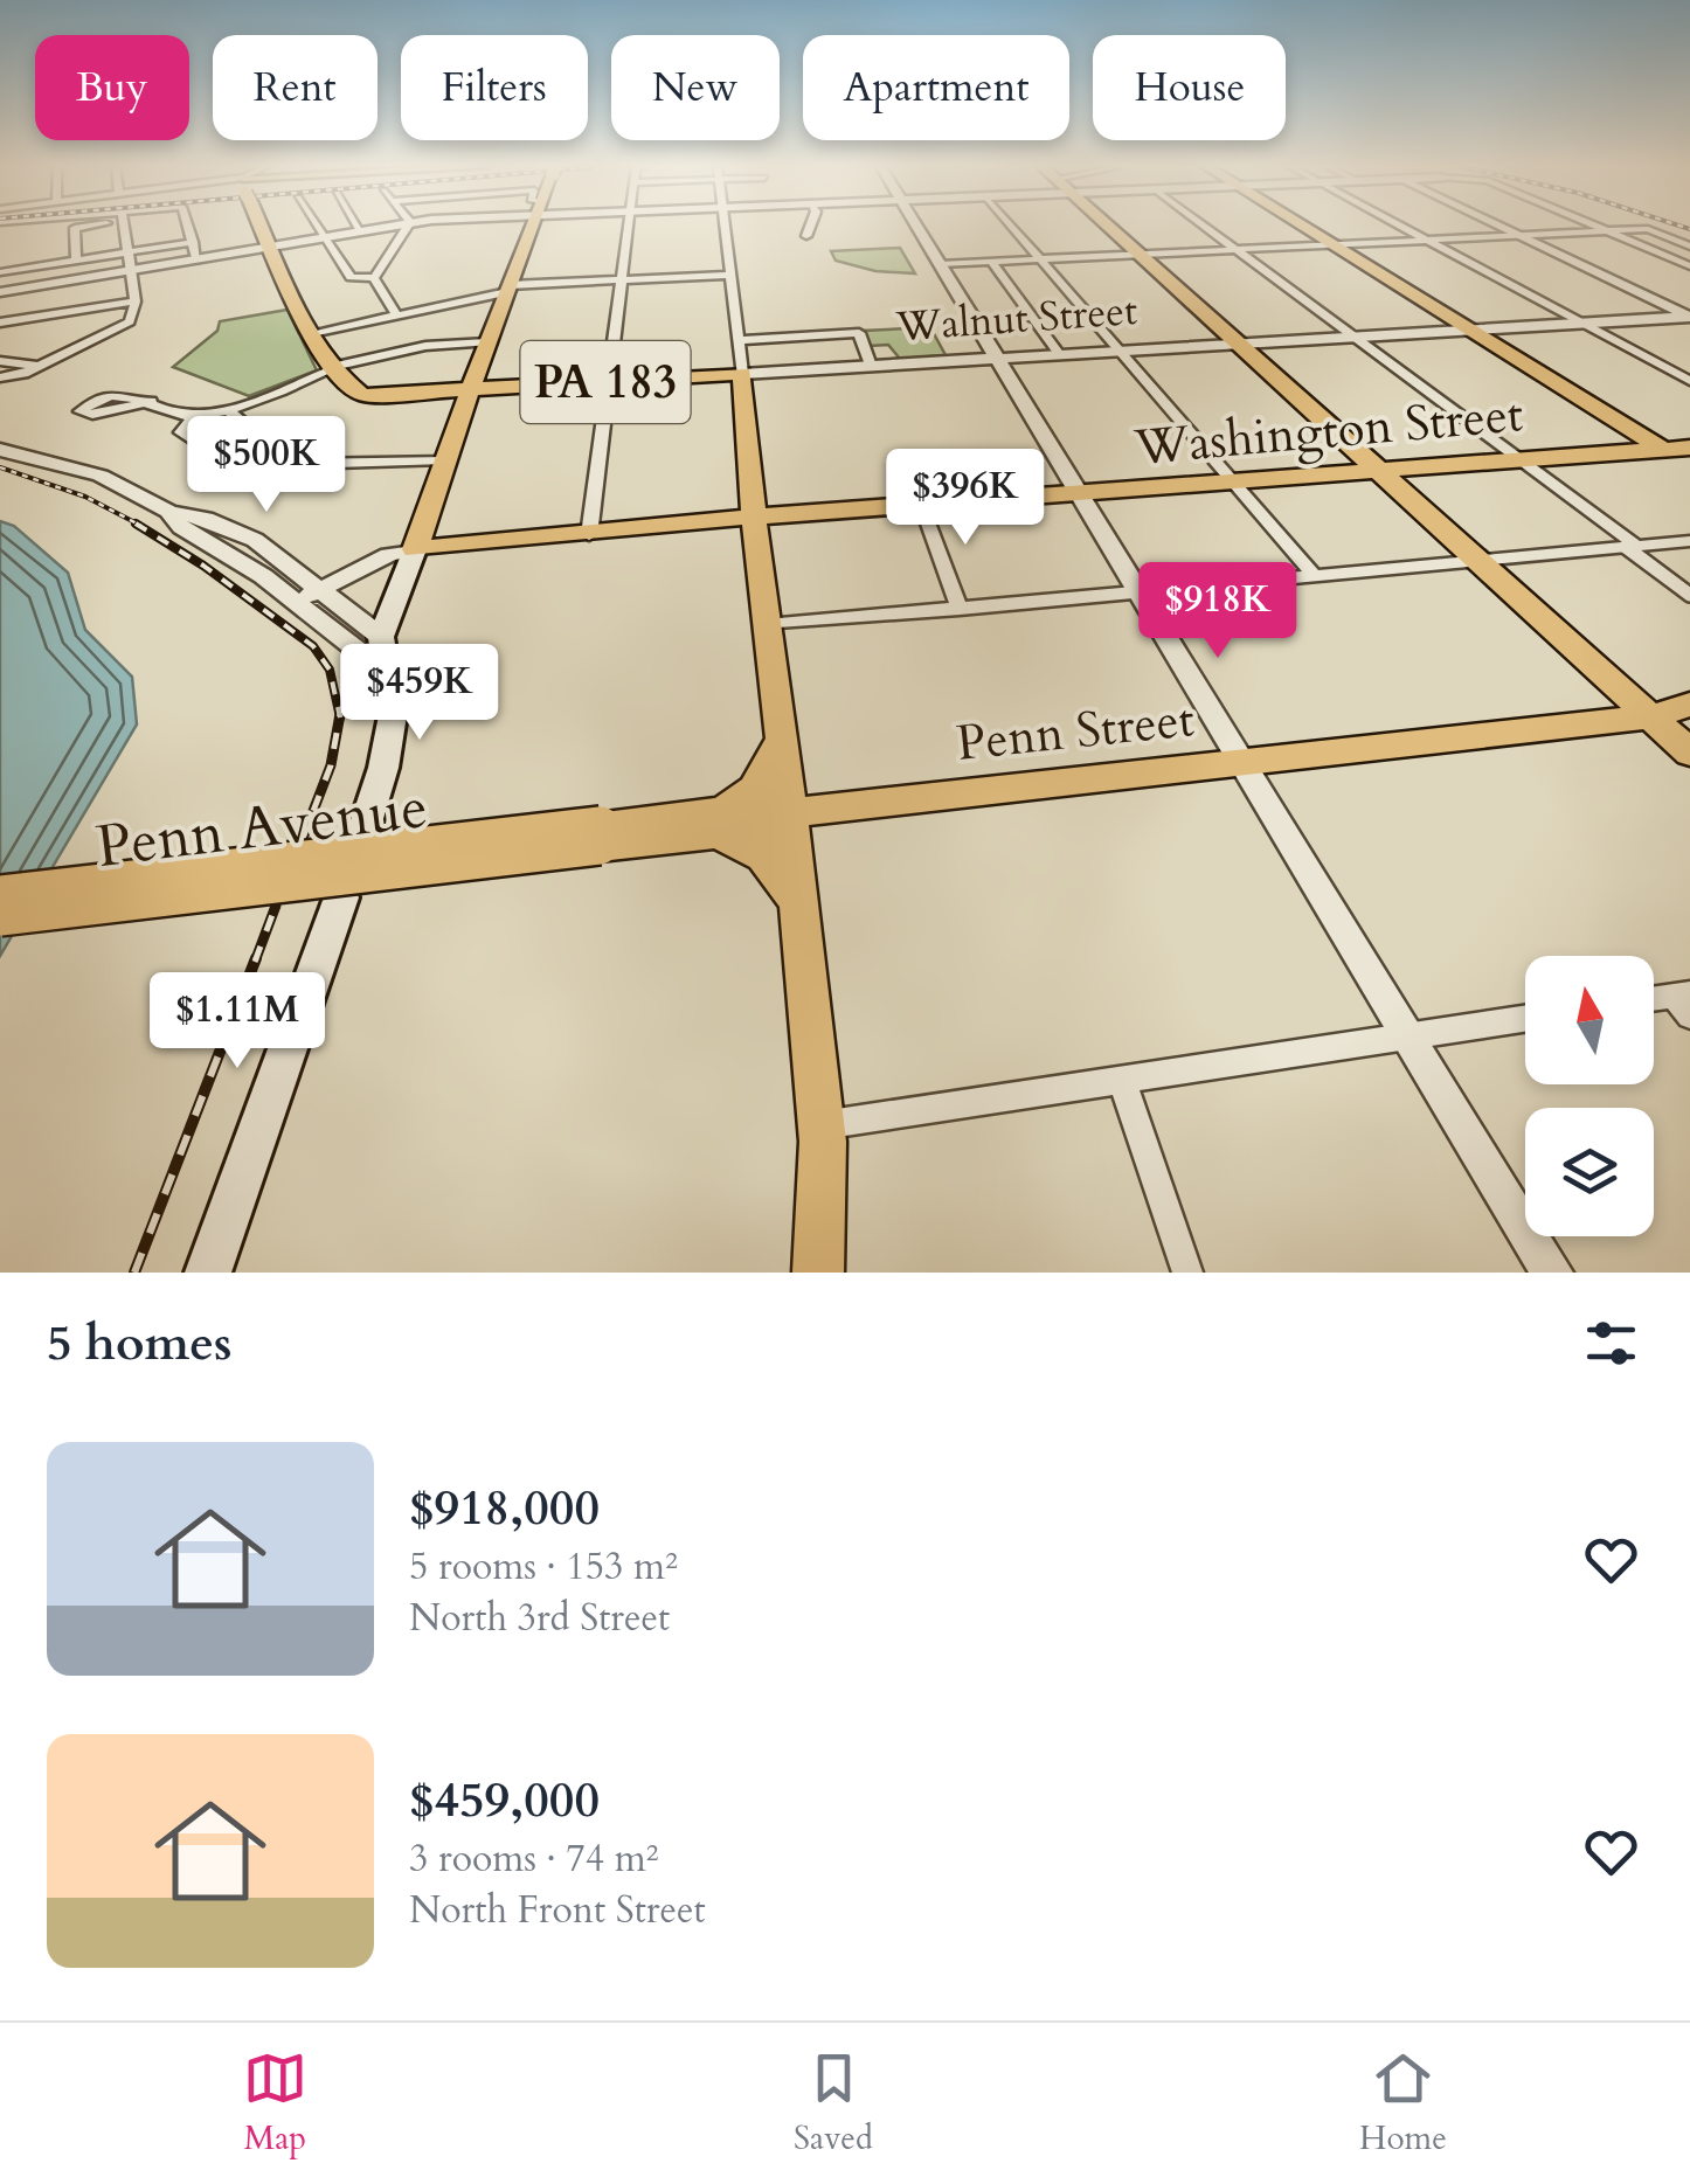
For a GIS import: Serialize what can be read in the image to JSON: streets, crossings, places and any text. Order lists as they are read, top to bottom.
{
  "streets": {
    "main road": [
      "Walnut Street",
      "PA 183",
      "Washington Street",
      "Penn Street",
      "Penn Avenue"
    ]
  },
  "crossings": [
    ["Walnut Street", "PA 183"],
    ["PA 183", "Washington Street"],
    ["Penn Street", "Penn Avenue"]
  ],
  "north": "top",
  "page": {
    "chip": [
      "Buy",
      "Rent",
      "Filters",
      "New",
      "Apartment",
      "House"
    ],
    "price": [
      "$500K",
      "$396K",
      "$918K",
      "$459K",
      "$1.11M"
    ],
    "heading": "5 homes",
    "list": [
      {
        "name": "$918,000",
        "note": "5 rooms · 153 m² · North 3rd Street"
      },
      {
        "name": "$459,000",
        "note": "3 rooms · 74 m² · North Front Street"
      }
    ],
    "tabs": ["Map", "Saved", "Home"]
  }
}
